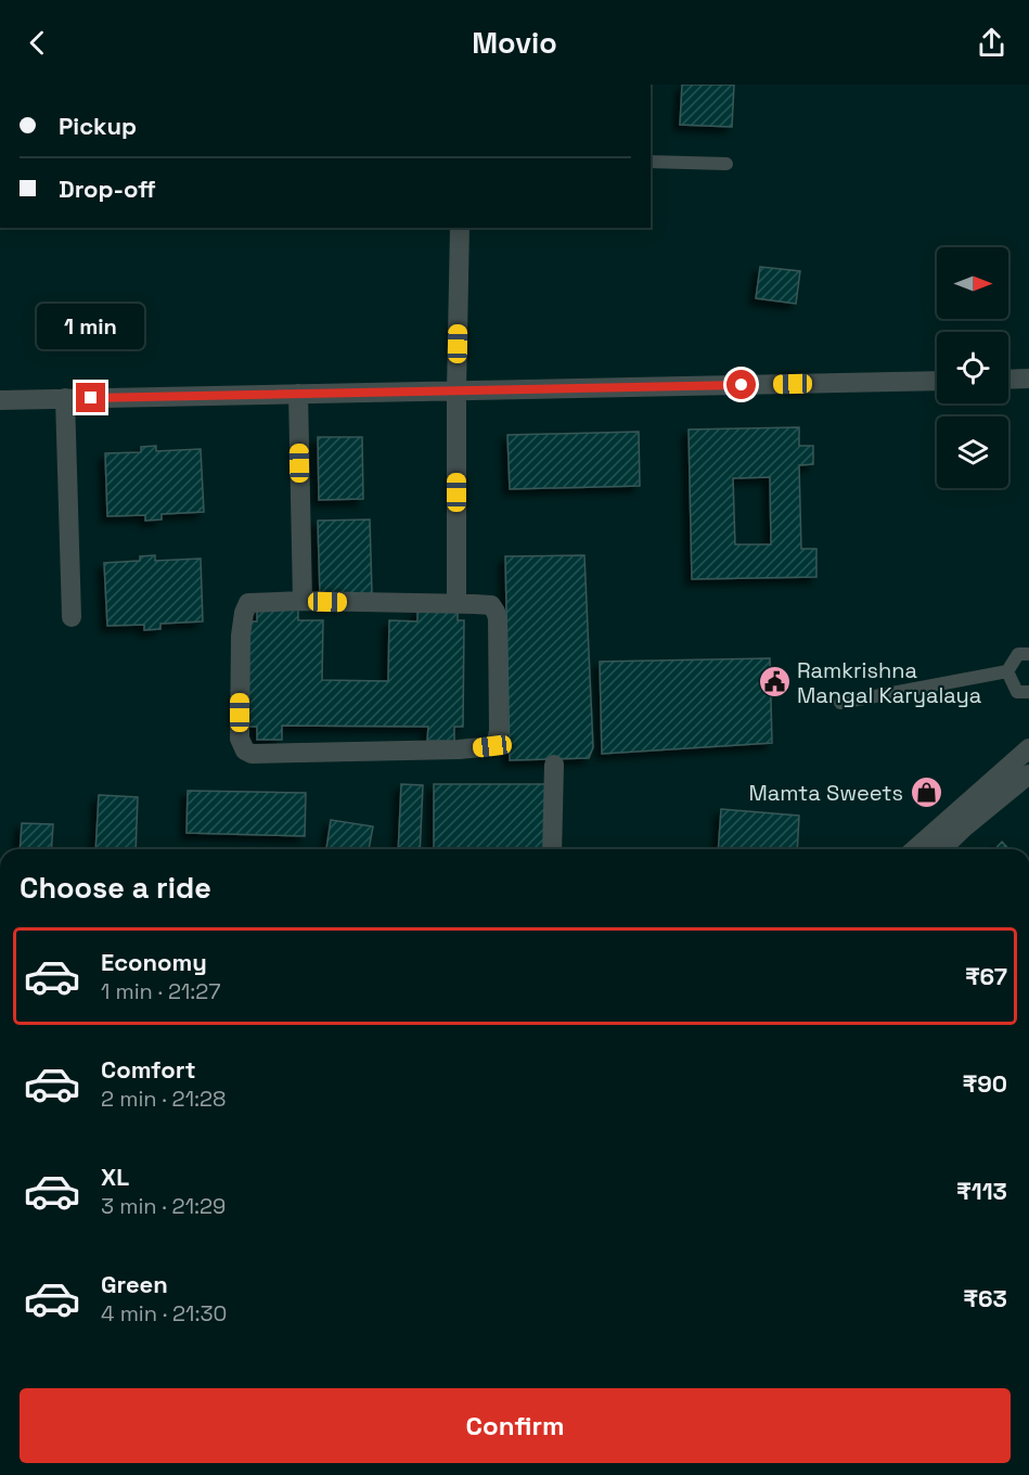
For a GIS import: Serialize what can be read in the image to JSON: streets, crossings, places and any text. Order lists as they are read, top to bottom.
{
  "places": {
    "public building": ["Ramkrishna Mangal Karyalaya"],
    "shop": ["Mamta Sweets"]
  },
  "north": "right",
  "page": {
    "header": "Movio",
    "banner": ["Pickup", "Drop-off"],
    "bubble": "1 min",
    "heading": "Choose a ride",
    "list": [
      {
        "name": "Economy",
        "note": "1 min · 21:27",
        "value": "₹67"
      },
      {
        "name": "Comfort",
        "note": "2 min · 21:28",
        "value": "₹90"
      },
      {
        "name": "XL",
        "note": "3 min · 21:29",
        "value": "₹113"
      },
      {
        "name": "Green",
        "note": "4 min · 21:30",
        "value": "₹63"
      }
    ],
    "buttons": "Confirm"
  }
}
